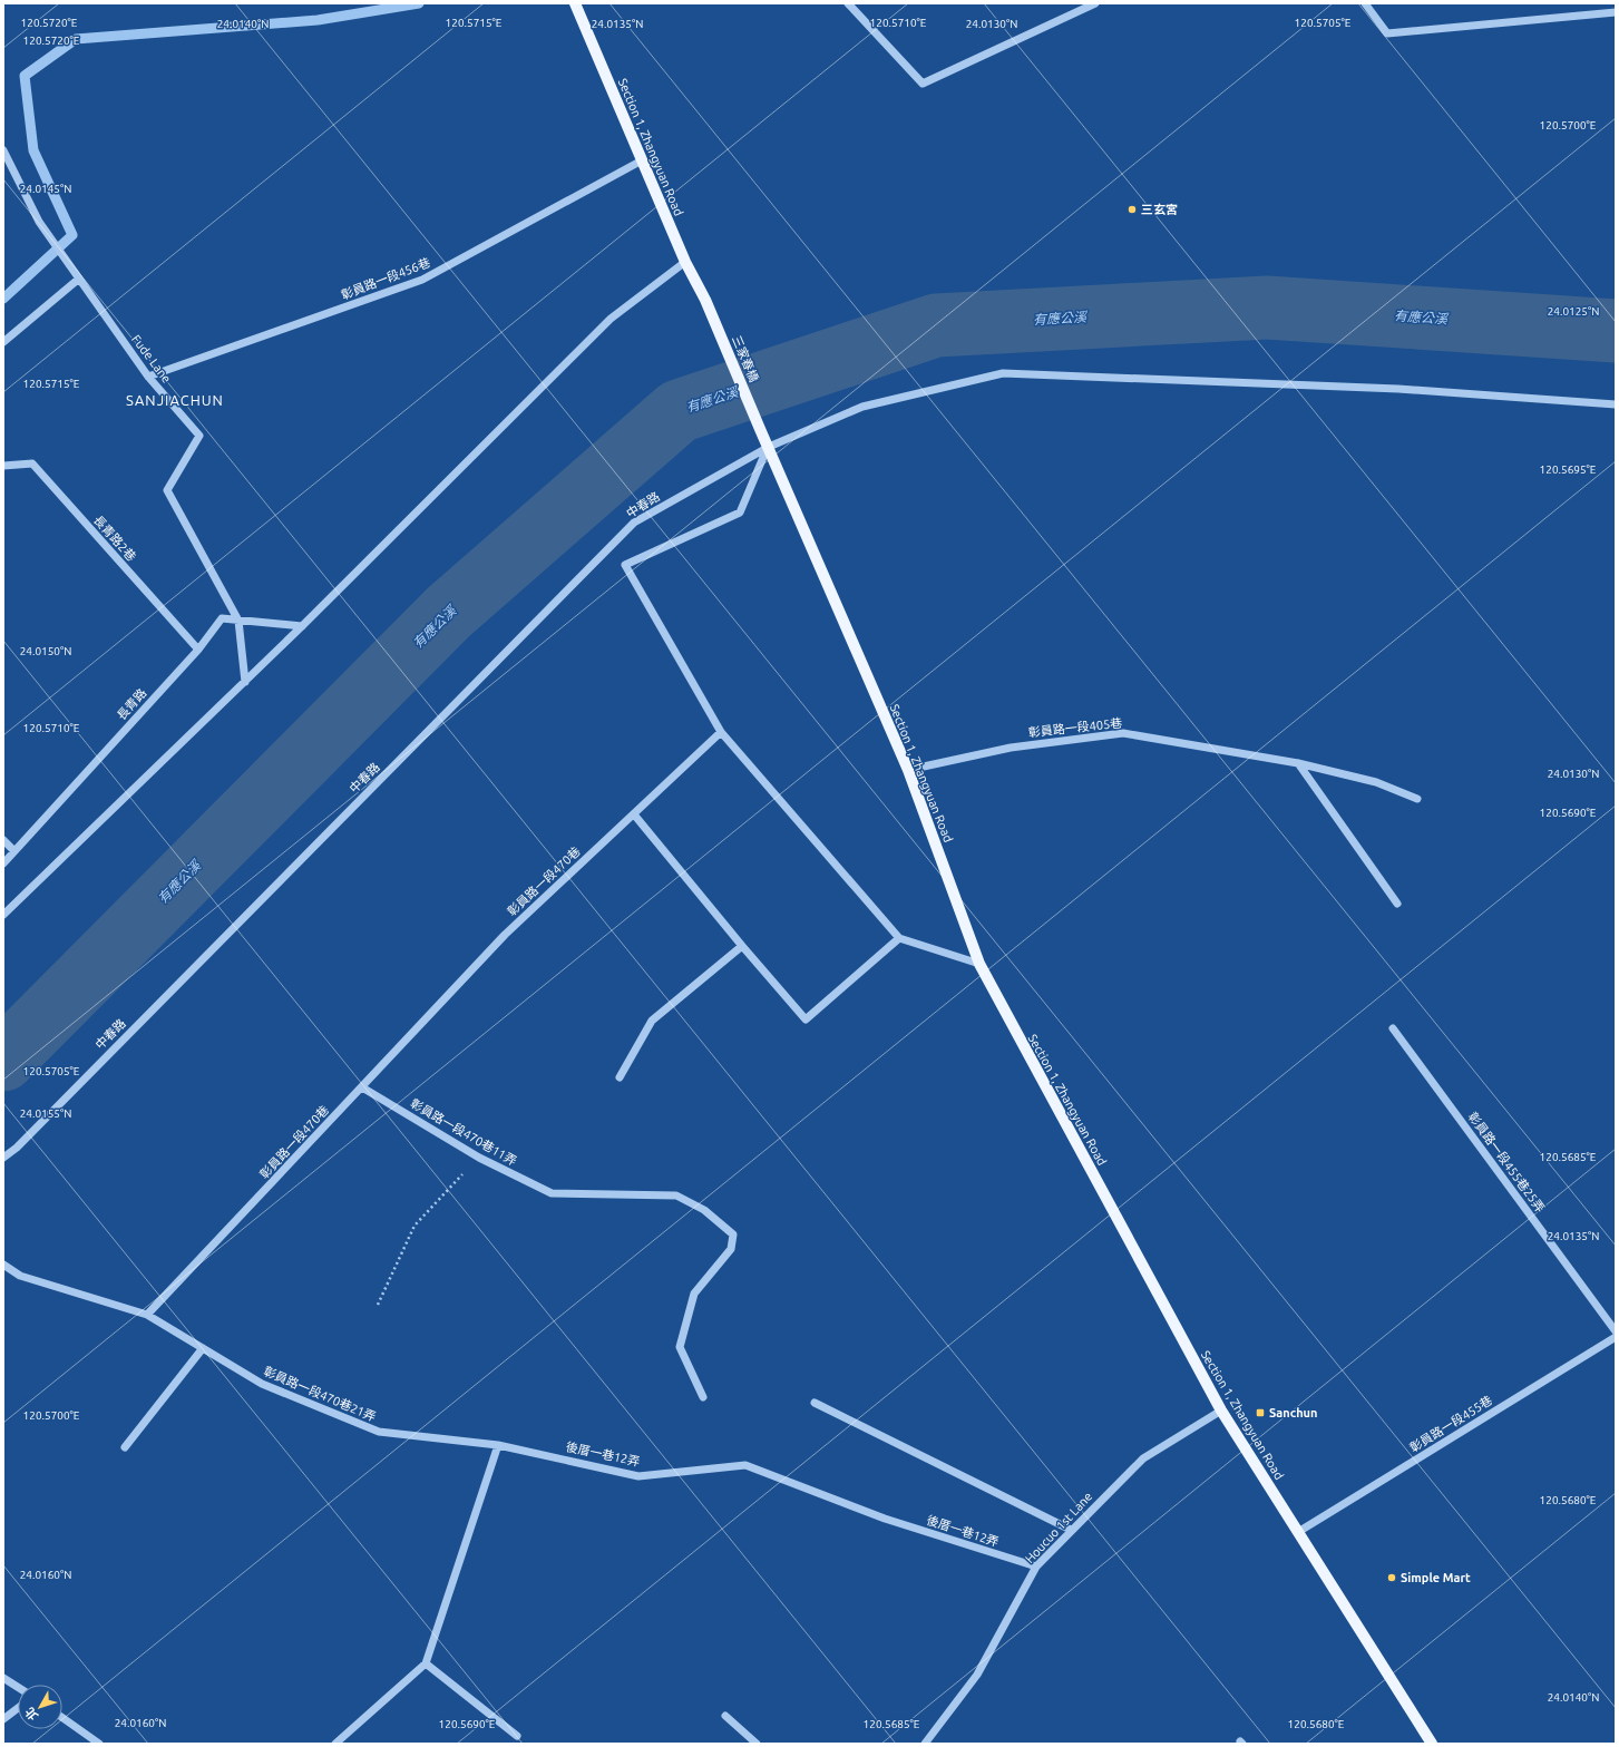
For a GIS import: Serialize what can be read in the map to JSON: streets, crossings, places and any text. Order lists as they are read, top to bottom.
{
  "streets": {
    "main road": ["Section 1, Zhangyuan Road", "三家春橋"],
    "street": [
      "彰員路一段456巷",
      "Fude Lane",
      "中春路",
      "長青路2巷",
      "長青路",
      "彰員路一段405巷",
      "彰員路一段470巷",
      "彰員路一段470巷11弄",
      "彰員路一段455巷25弄",
      "彰員路一段470巷21弄",
      "彰員路一段455巷",
      "後厝一巷12弄",
      "Houcuo 1st Lane"
    ]
  },
  "crossings": [
    ["Section 1, Zhangyuan Road", "彰員路一段456巷"],
    ["Section 1, Zhangyuan Road", "三家春橋"],
    ["Section 1, Zhangyuan Road", "中春路"],
    ["Section 1, Zhangyuan Road", "彰員路一段405巷"],
    ["Section 1, Zhangyuan Road", "彰員路一段455巷"],
    ["Section 1, Zhangyuan Road", "Houcuo 1st Lane"],
    ["彰員路一段456巷", "Fude Lane"],
    ["Fude Lane", "長青路"],
    ["長青路2巷", "長青路"],
    ["彰員路一段470巷", "彰員路一段470巷11弄"],
    ["彰員路一段470巷", "彰員路一段470巷21弄"],
    ["彰員路一段470巷21弄", "後厝一巷12弄"],
    ["後厝一巷12弄", "Houcuo 1st Lane"]
  ],
  "districts": ["SANJIACHUN"],
  "water": ["有應公溪"],
  "places": {
    "other": ["三玄宮", "Simple Mart"],
    "transit": ["Sanchun"]
  },
  "north": "bottom left",
  "coordinates": [
    "120.5720°E",
    "120.5715°E",
    "120.5710°E",
    "120.5705°E",
    "24.0140°N",
    "24.0135°N",
    "24.0130°N",
    "120.5700°E",
    "24.0145°N",
    "24.0125°N",
    "120.5695°E",
    "24.0150°N",
    "120.5690°E",
    "24.0155°N",
    "120.5685°E",
    "120.5680°E",
    "24.0160°N"
  ]
}
